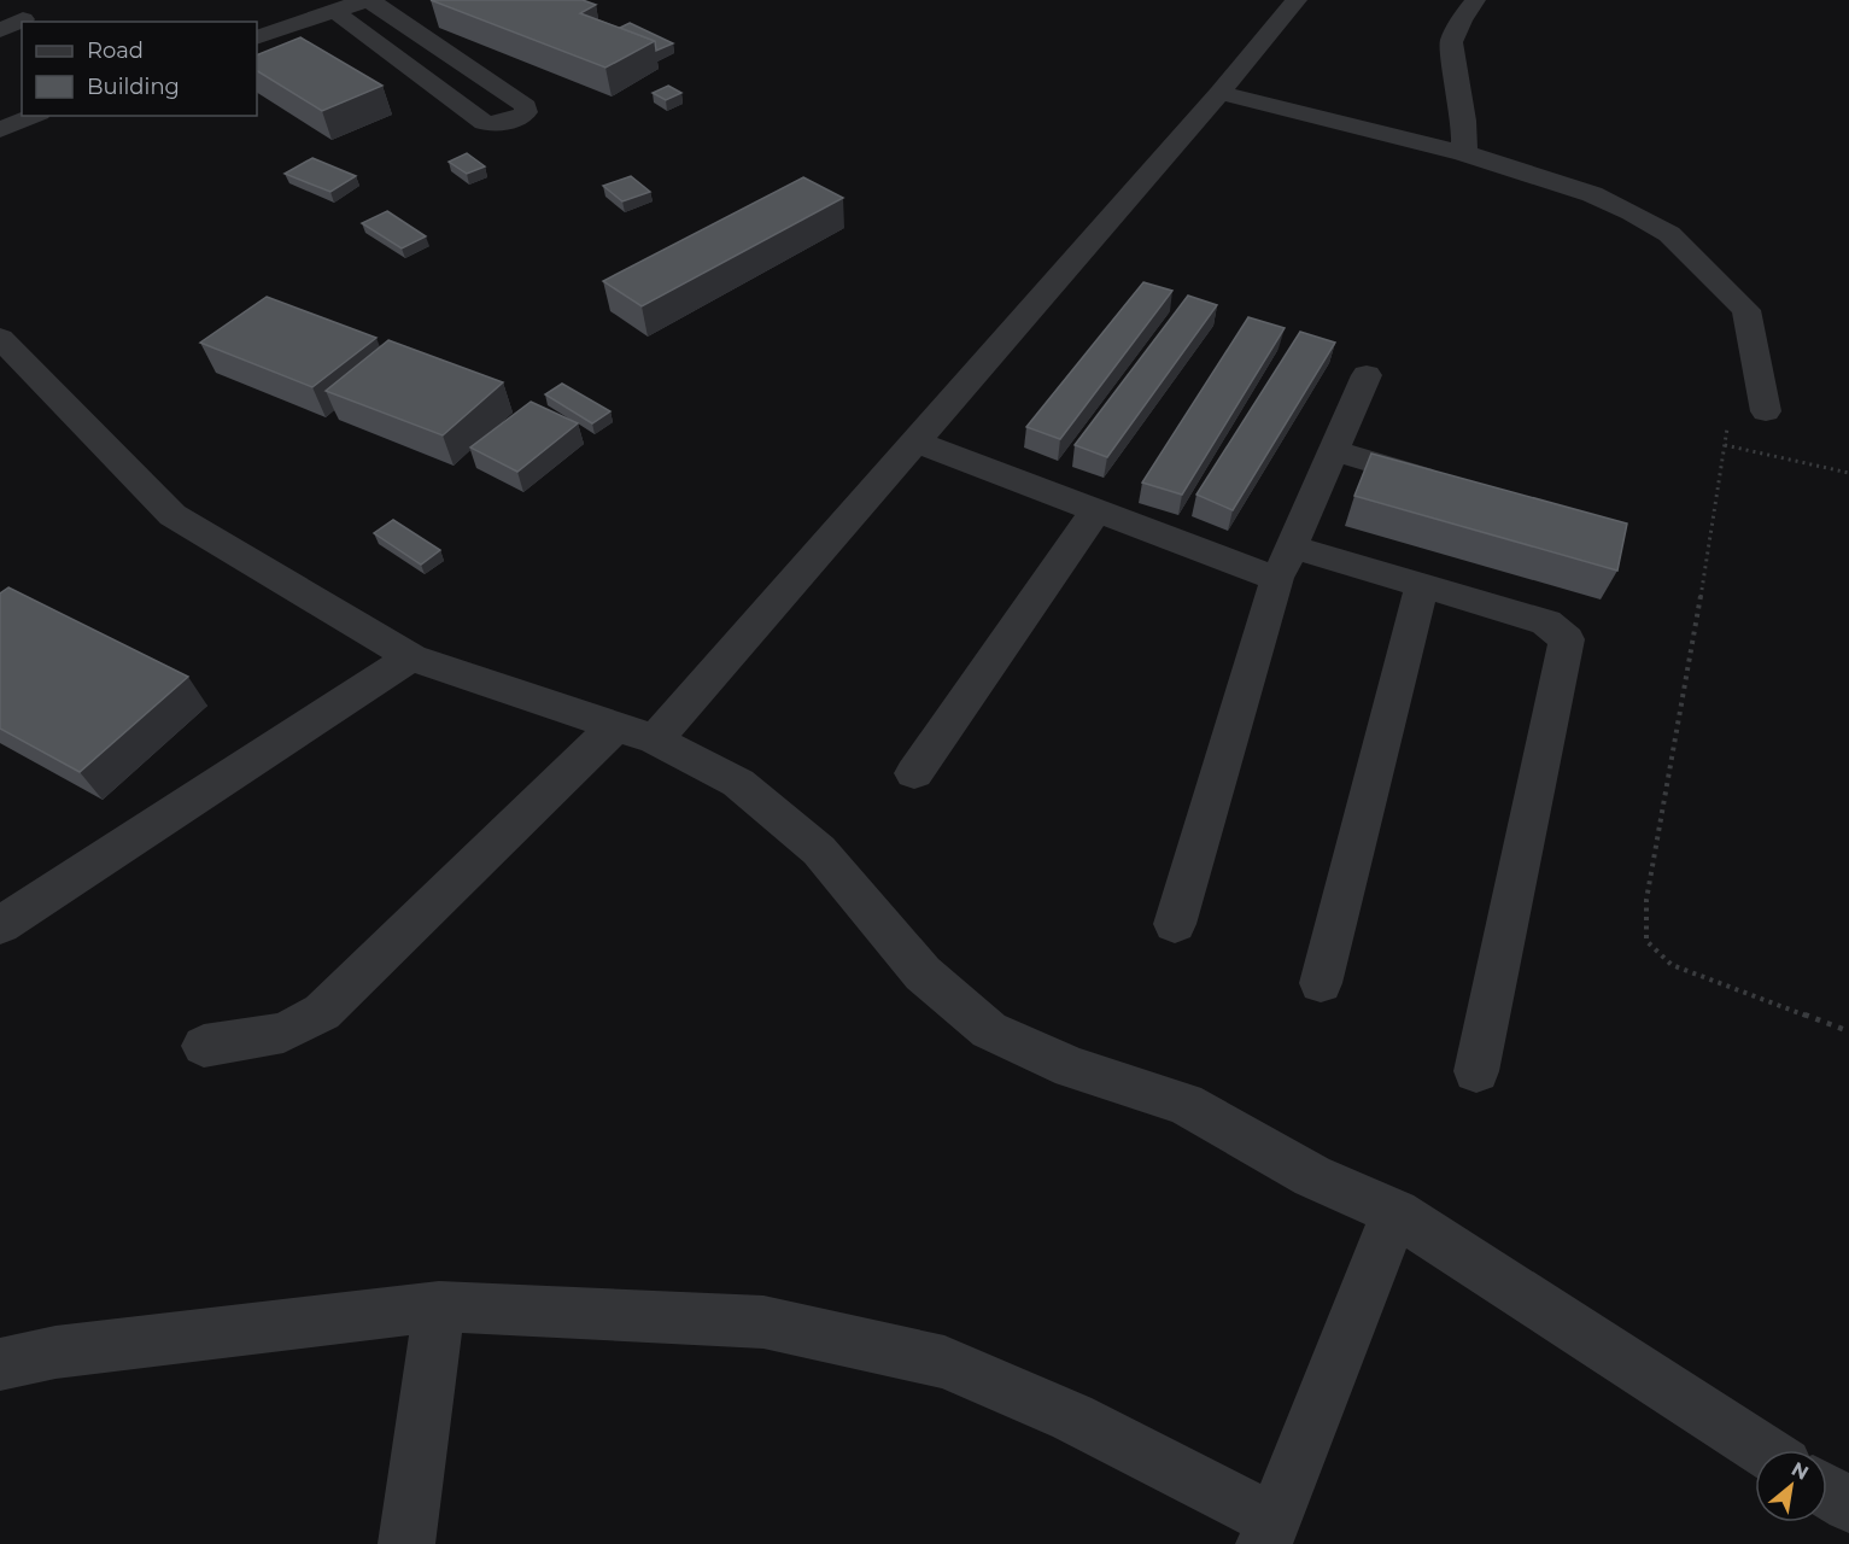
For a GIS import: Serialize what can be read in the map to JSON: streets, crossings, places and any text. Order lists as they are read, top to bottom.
{
  "legend": ["Road", "Building"],
  "north": "top right"
}
